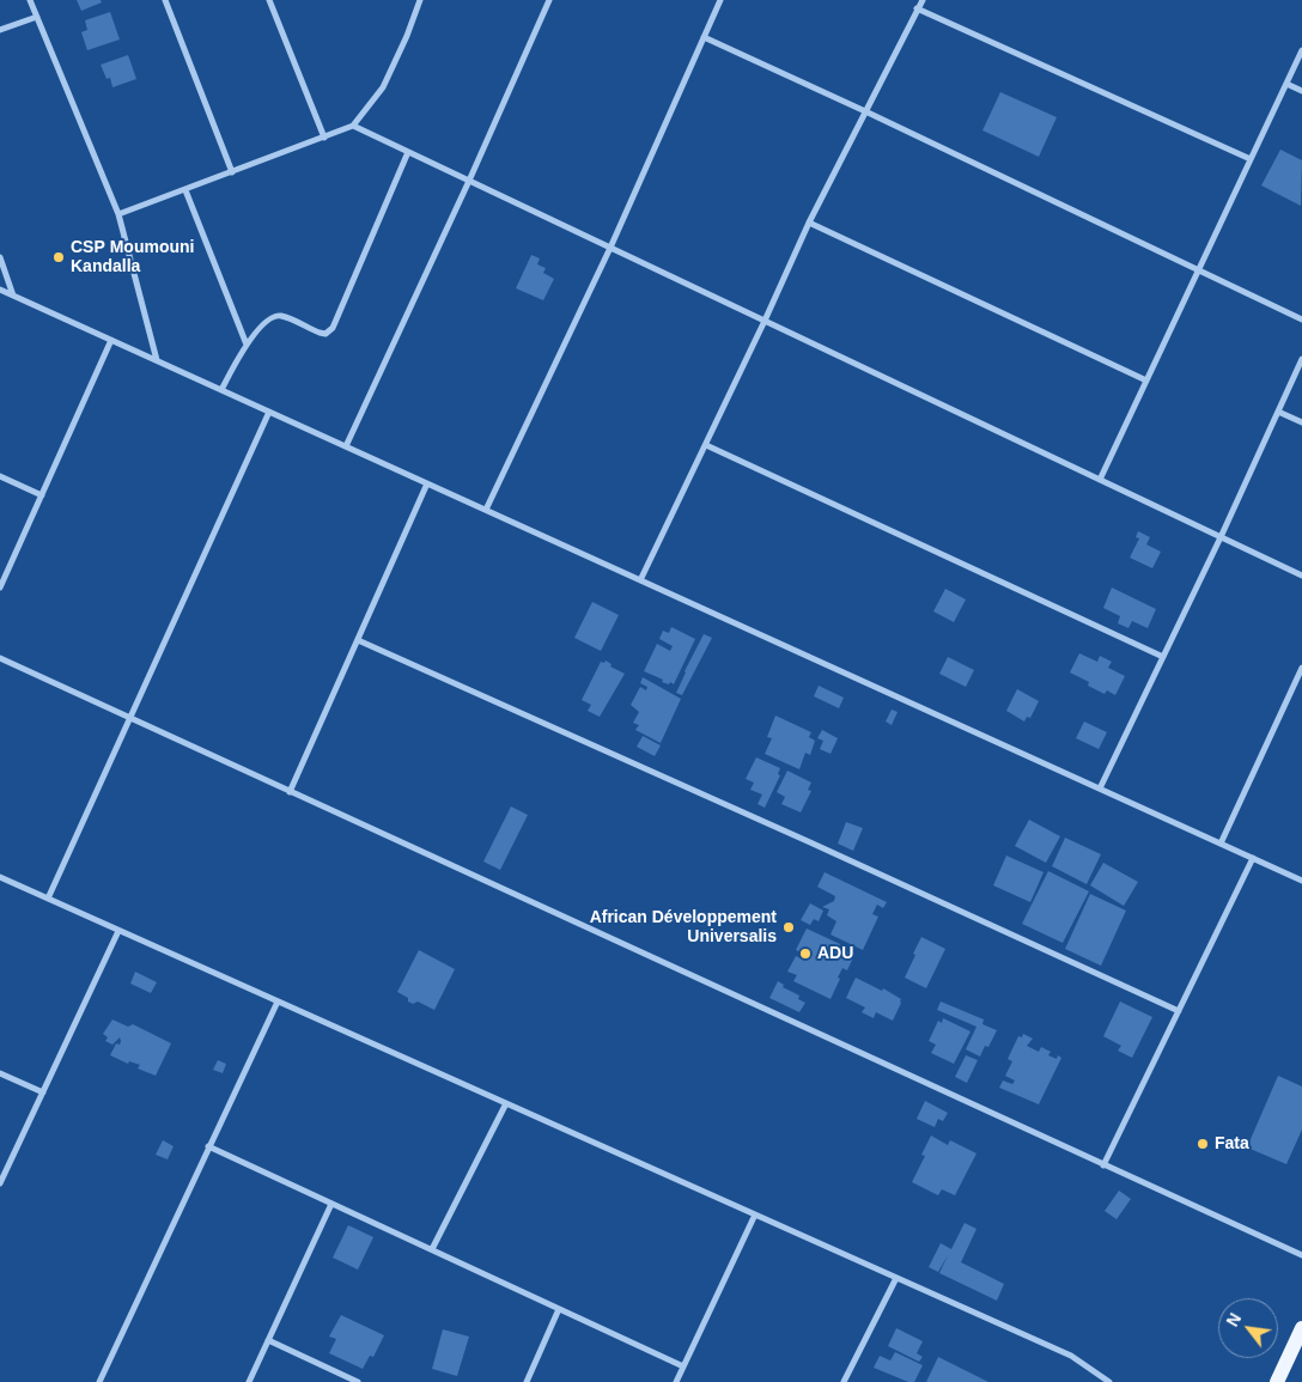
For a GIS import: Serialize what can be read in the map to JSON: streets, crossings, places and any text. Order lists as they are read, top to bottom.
{
  "places": [
    "CSP Moumouni Kandalla",
    "African Développement Universalis",
    "ADU",
    "Fata"
  ],
  "north": "top left"
}
